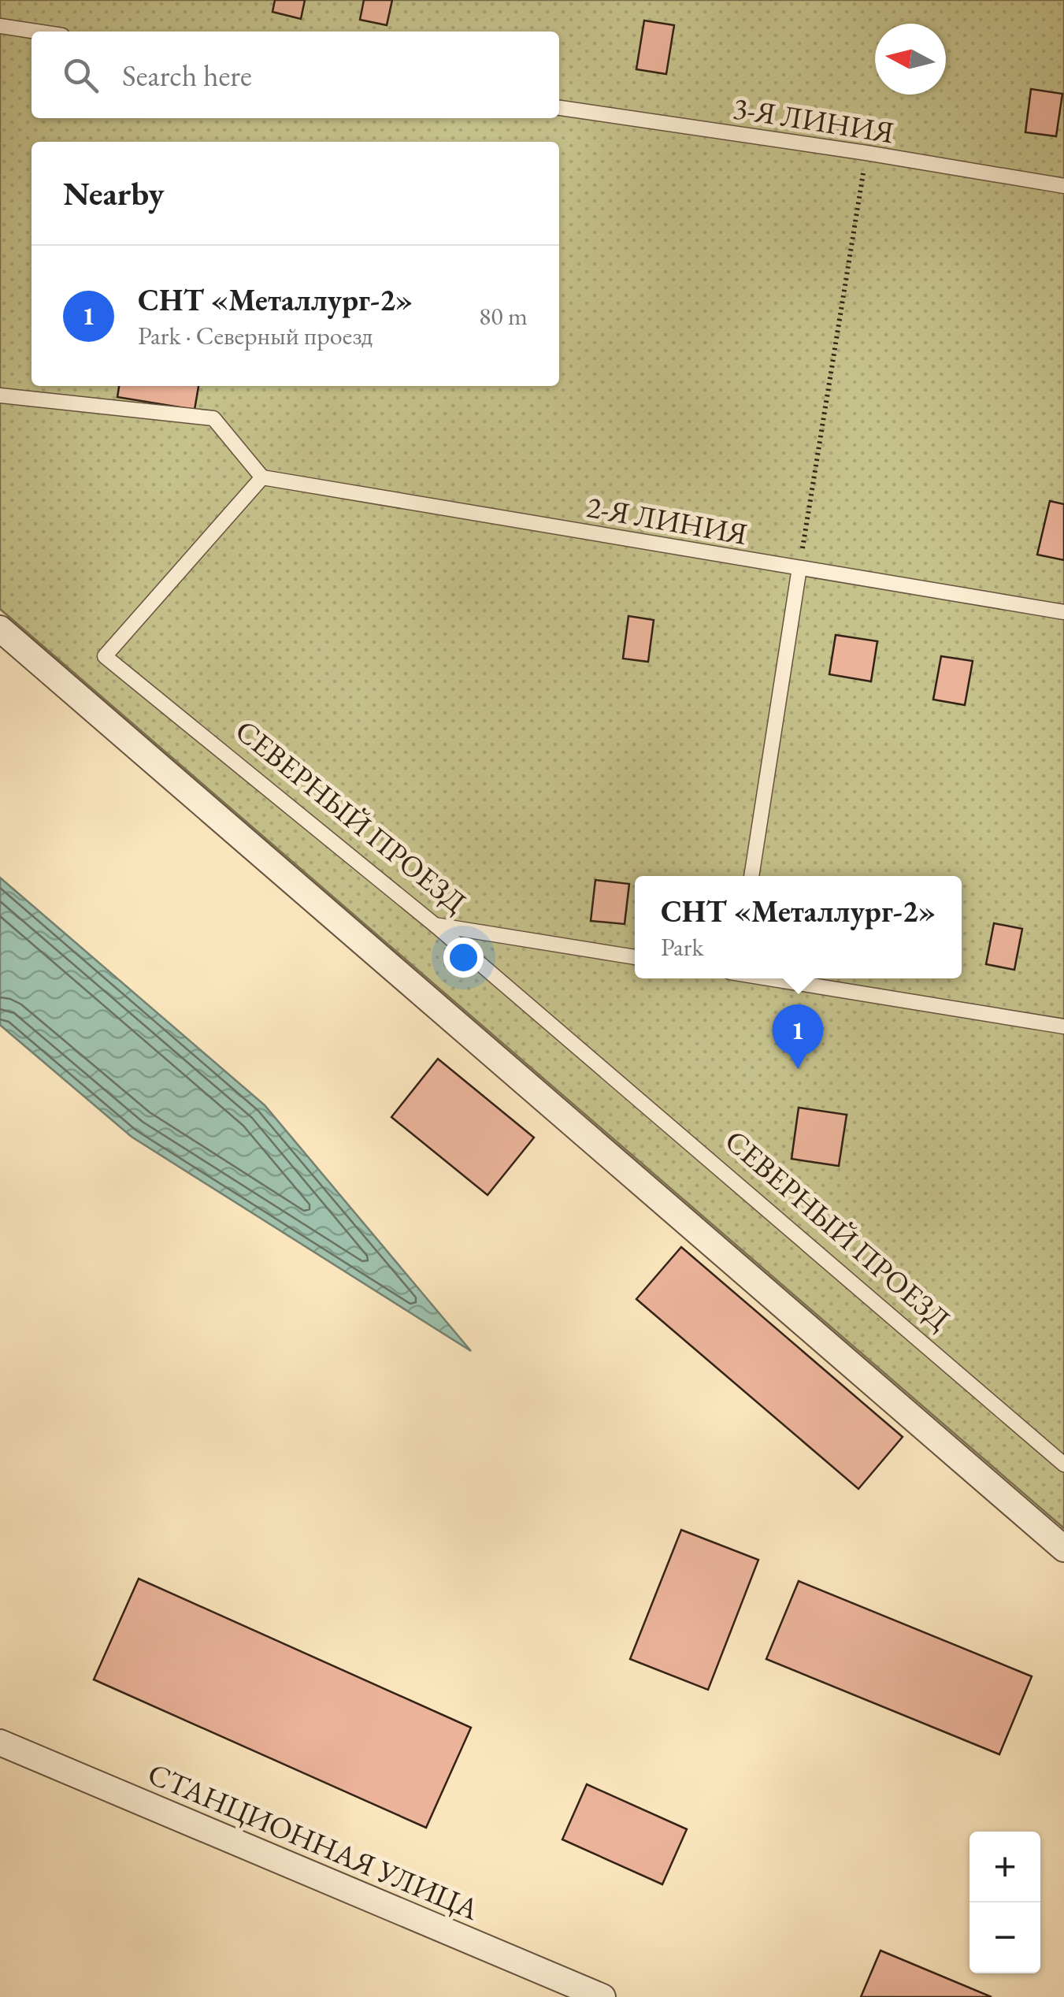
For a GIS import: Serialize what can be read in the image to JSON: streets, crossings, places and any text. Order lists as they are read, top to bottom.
{
  "streets": {
    "street": ["СТАНЦИОННАЯ УЛИЦА"],
    "lane": ["3-Я ЛИНИЯ", "2-Я ЛИНИЯ", "СЕВЕРНЫЙ ПРОЕЗД"]
  },
  "crossings": [
    ["2-Я ЛИНИЯ", "СЕВЕРНЫЙ ПРОЕЗД"]
  ],
  "north": "left",
  "page": {
    "search": "Search here",
    "heading": "Nearby",
    "list": [
      {
        "mark": "1",
        "name": "СНТ «Металлург-2»",
        "note": "Park · Северный проезд",
        "value": "80 m"
      }
    ],
    "popup": ["СНТ «Металлург-2»", "Park"],
    "pins": "1",
    "map_buttons": ["+", "−"]
  }
}
